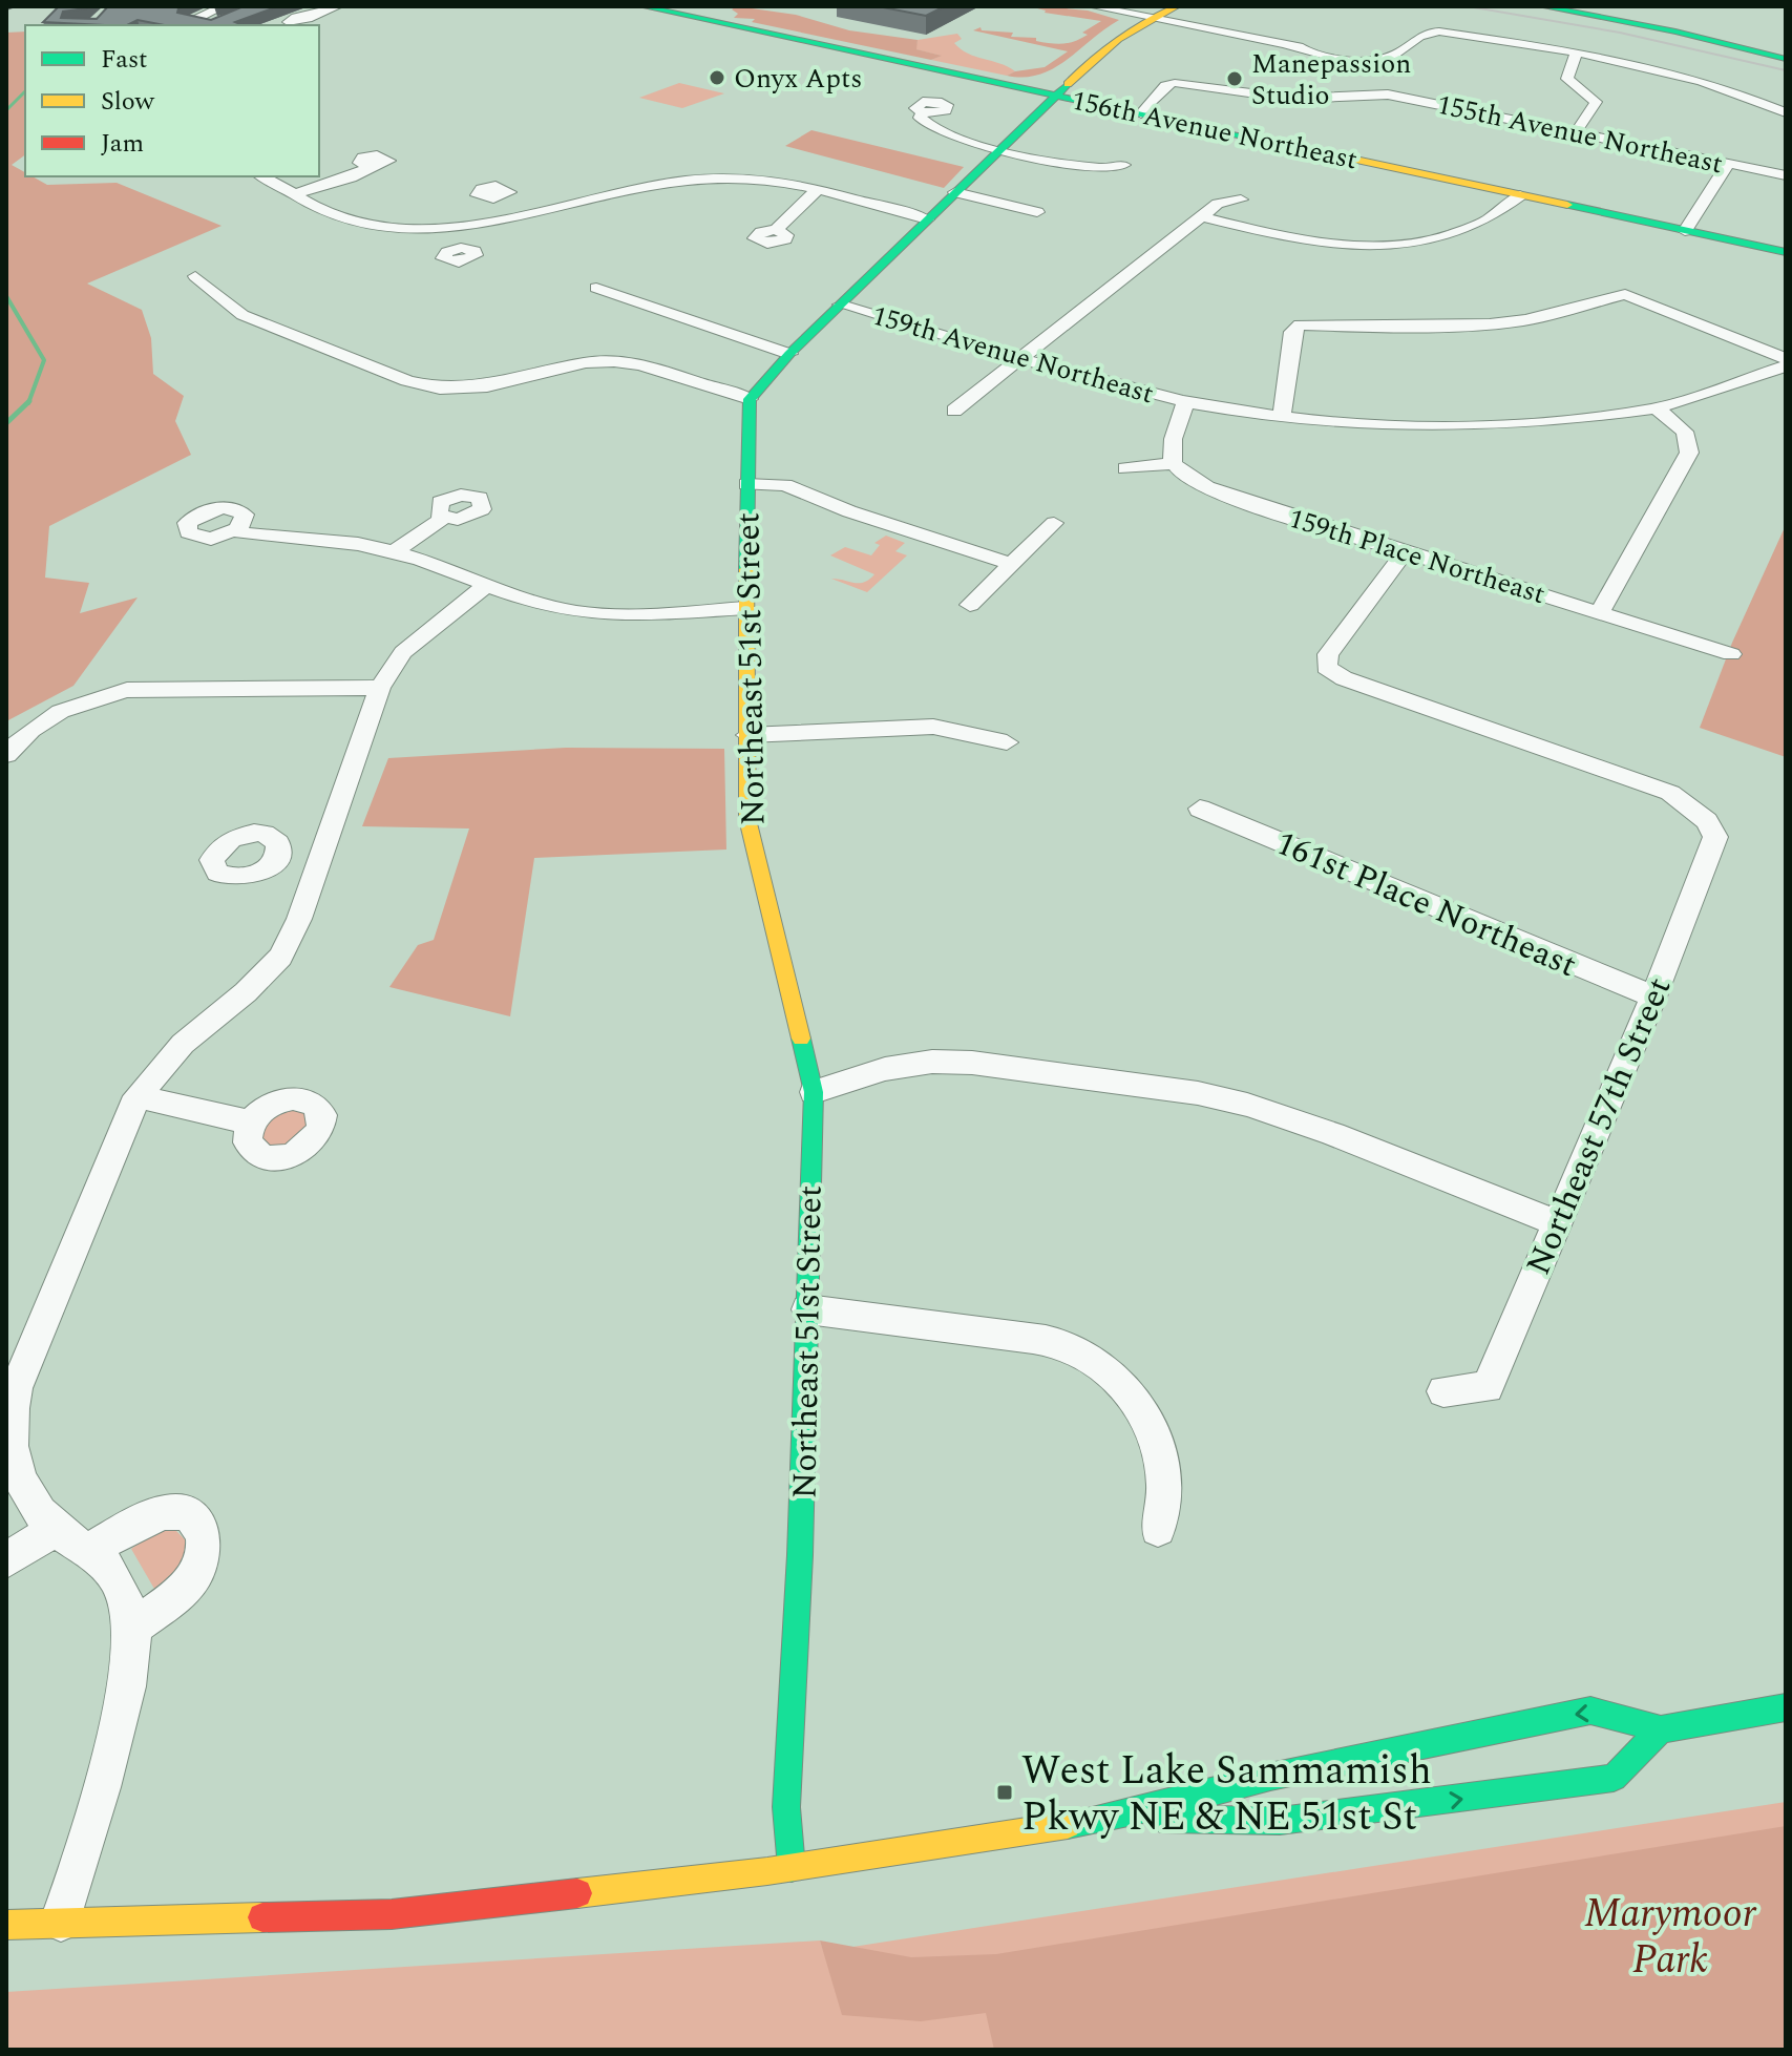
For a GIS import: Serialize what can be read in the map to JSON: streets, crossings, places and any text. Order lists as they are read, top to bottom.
{
  "streets": {
    "main road": ["156th Avenue Northeast", "Northeast 51st Street"],
    "street": [
      "155th Avenue Northeast",
      "159th Avenue Northeast",
      "159th Place Northeast",
      "161st Place Northeast",
      "Northeast 57th Street"
    ]
  },
  "crossings": [
    ["156th Avenue Northeast", "155th Avenue Northeast"],
    ["159th Place Northeast", "Northeast 57th Street"],
    ["161st Place Northeast", "Northeast 57th Street"]
  ],
  "parks": ["Marymoor Park"],
  "places": {
    "other": ["Onyx Apts", "Manepassion Studio"],
    "transit": ["West Lake Sammamish Pkwy NE & NE 51st St"]
  },
  "legend": ["Fast", "Slow", "Jam"]
}
